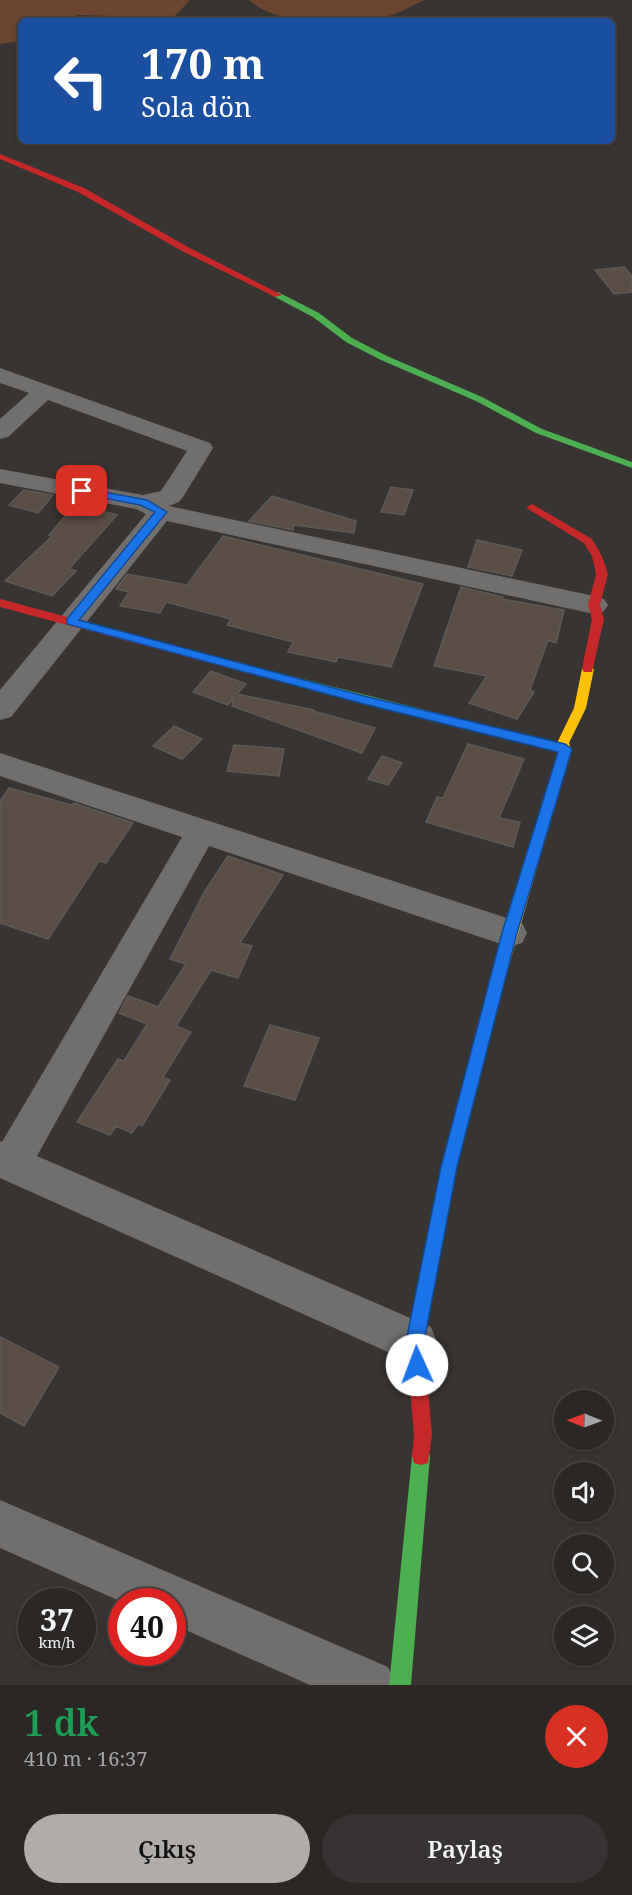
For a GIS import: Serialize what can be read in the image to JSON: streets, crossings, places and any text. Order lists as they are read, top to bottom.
{
  "north": "left",
  "page": {
    "turn": ["170 m", "Sola dön"],
    "speed": "37 km/h",
    "limit": "40",
    "heading": ["1 dk", "410 m · 16:37"],
    "buttons": ["Çıkış", "Paylaş"]
  }
}
